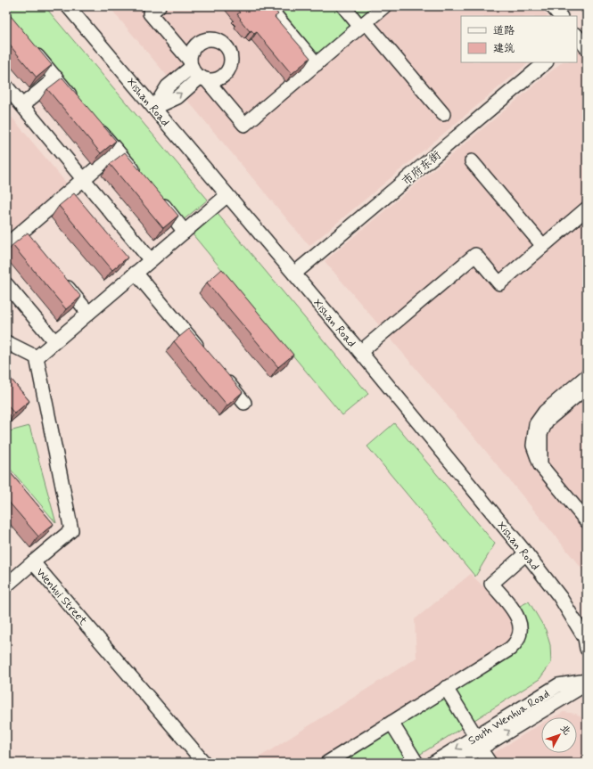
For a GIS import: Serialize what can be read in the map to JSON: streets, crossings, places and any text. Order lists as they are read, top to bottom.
{
  "streets": {
    "street": [
      "Xishan Road",
      "市府东街",
      "Wenhui Street",
      "South Wenhua Road"
    ]
  },
  "crossings": [
    ["Xishan Road", "市府东街"]
  ],
  "legend": ["道路", "建筑"],
  "north": "top right"
}
